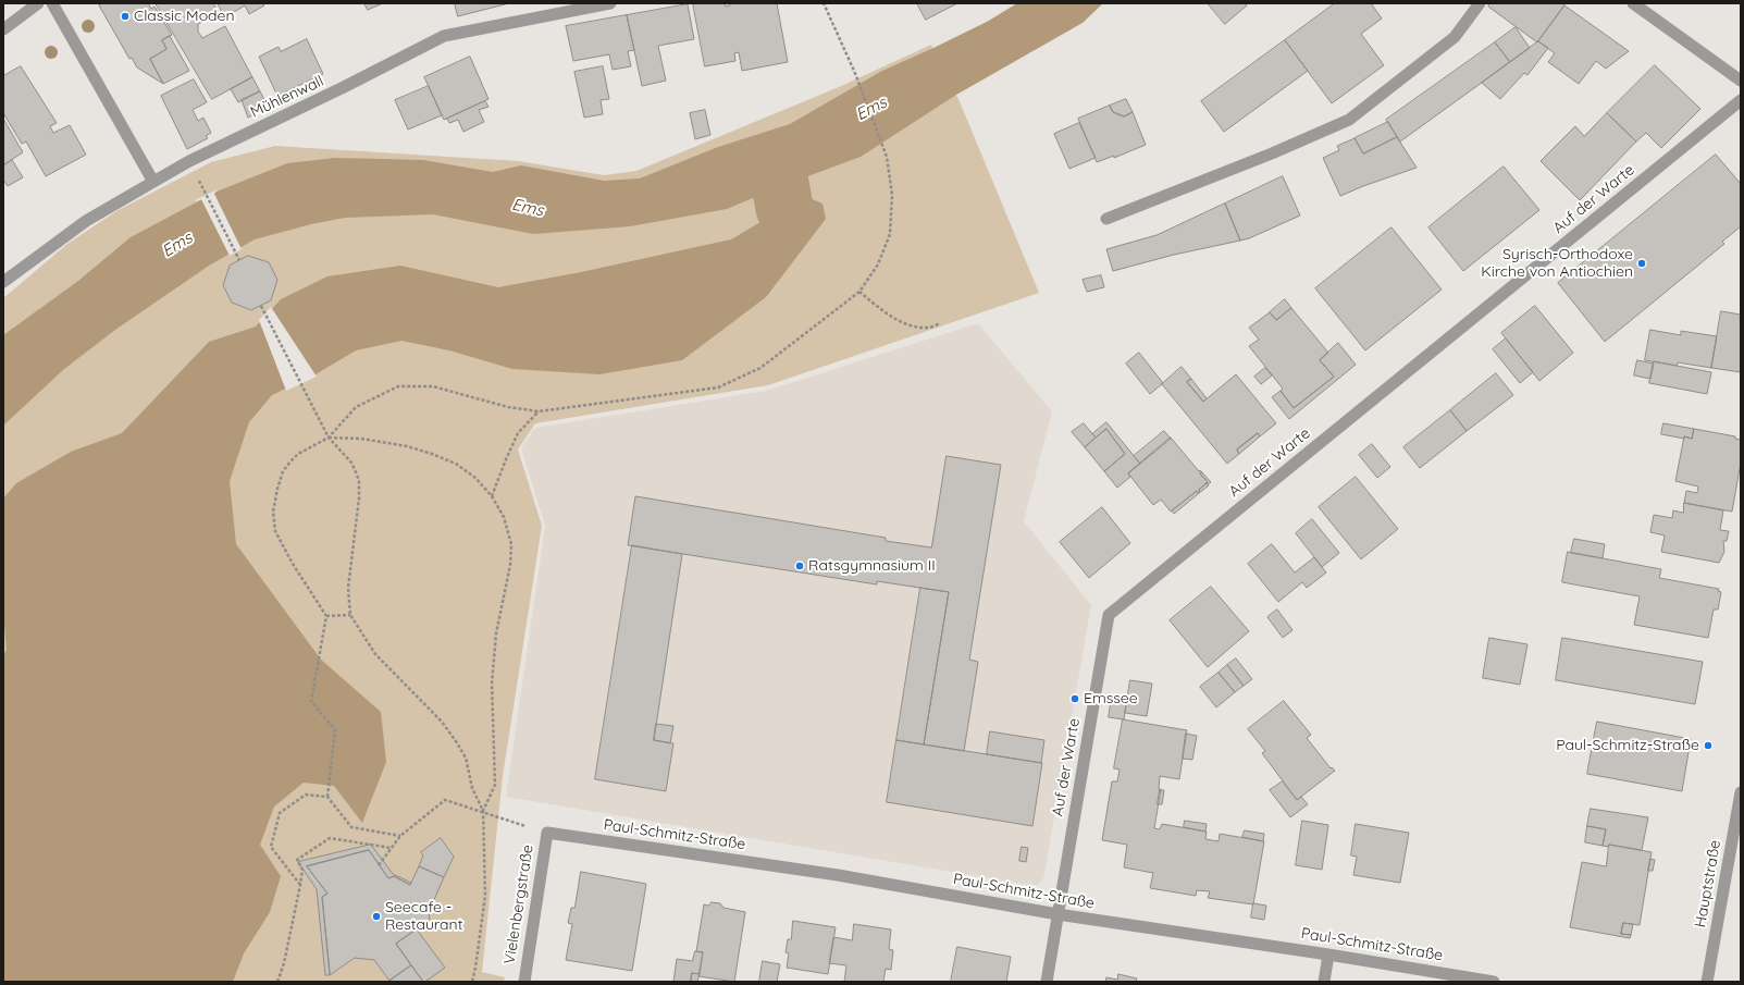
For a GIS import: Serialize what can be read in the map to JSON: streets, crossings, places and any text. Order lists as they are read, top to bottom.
{
  "streets": {
    "street": [
      "Mühlenwall",
      "Auf der Warte",
      "Paul-Schmitz-Straße",
      "Hauptstraße",
      "Vielenbergstraße"
    ]
  },
  "crossings": [
    ["Auf der Warte", "Paul-Schmitz-Straße"],
    ["Paul-Schmitz-Straße", "Vielenbergstraße"]
  ],
  "water": ["Ems"],
  "places": [
    "Classic Moden",
    "Syrisch-Orthodoxe Kirche von Antiochien",
    "Ratsgymnasium II",
    "Emssee",
    "Paul-Schmitz-Straße",
    "Seecafe - Restaurant"
  ]
}
